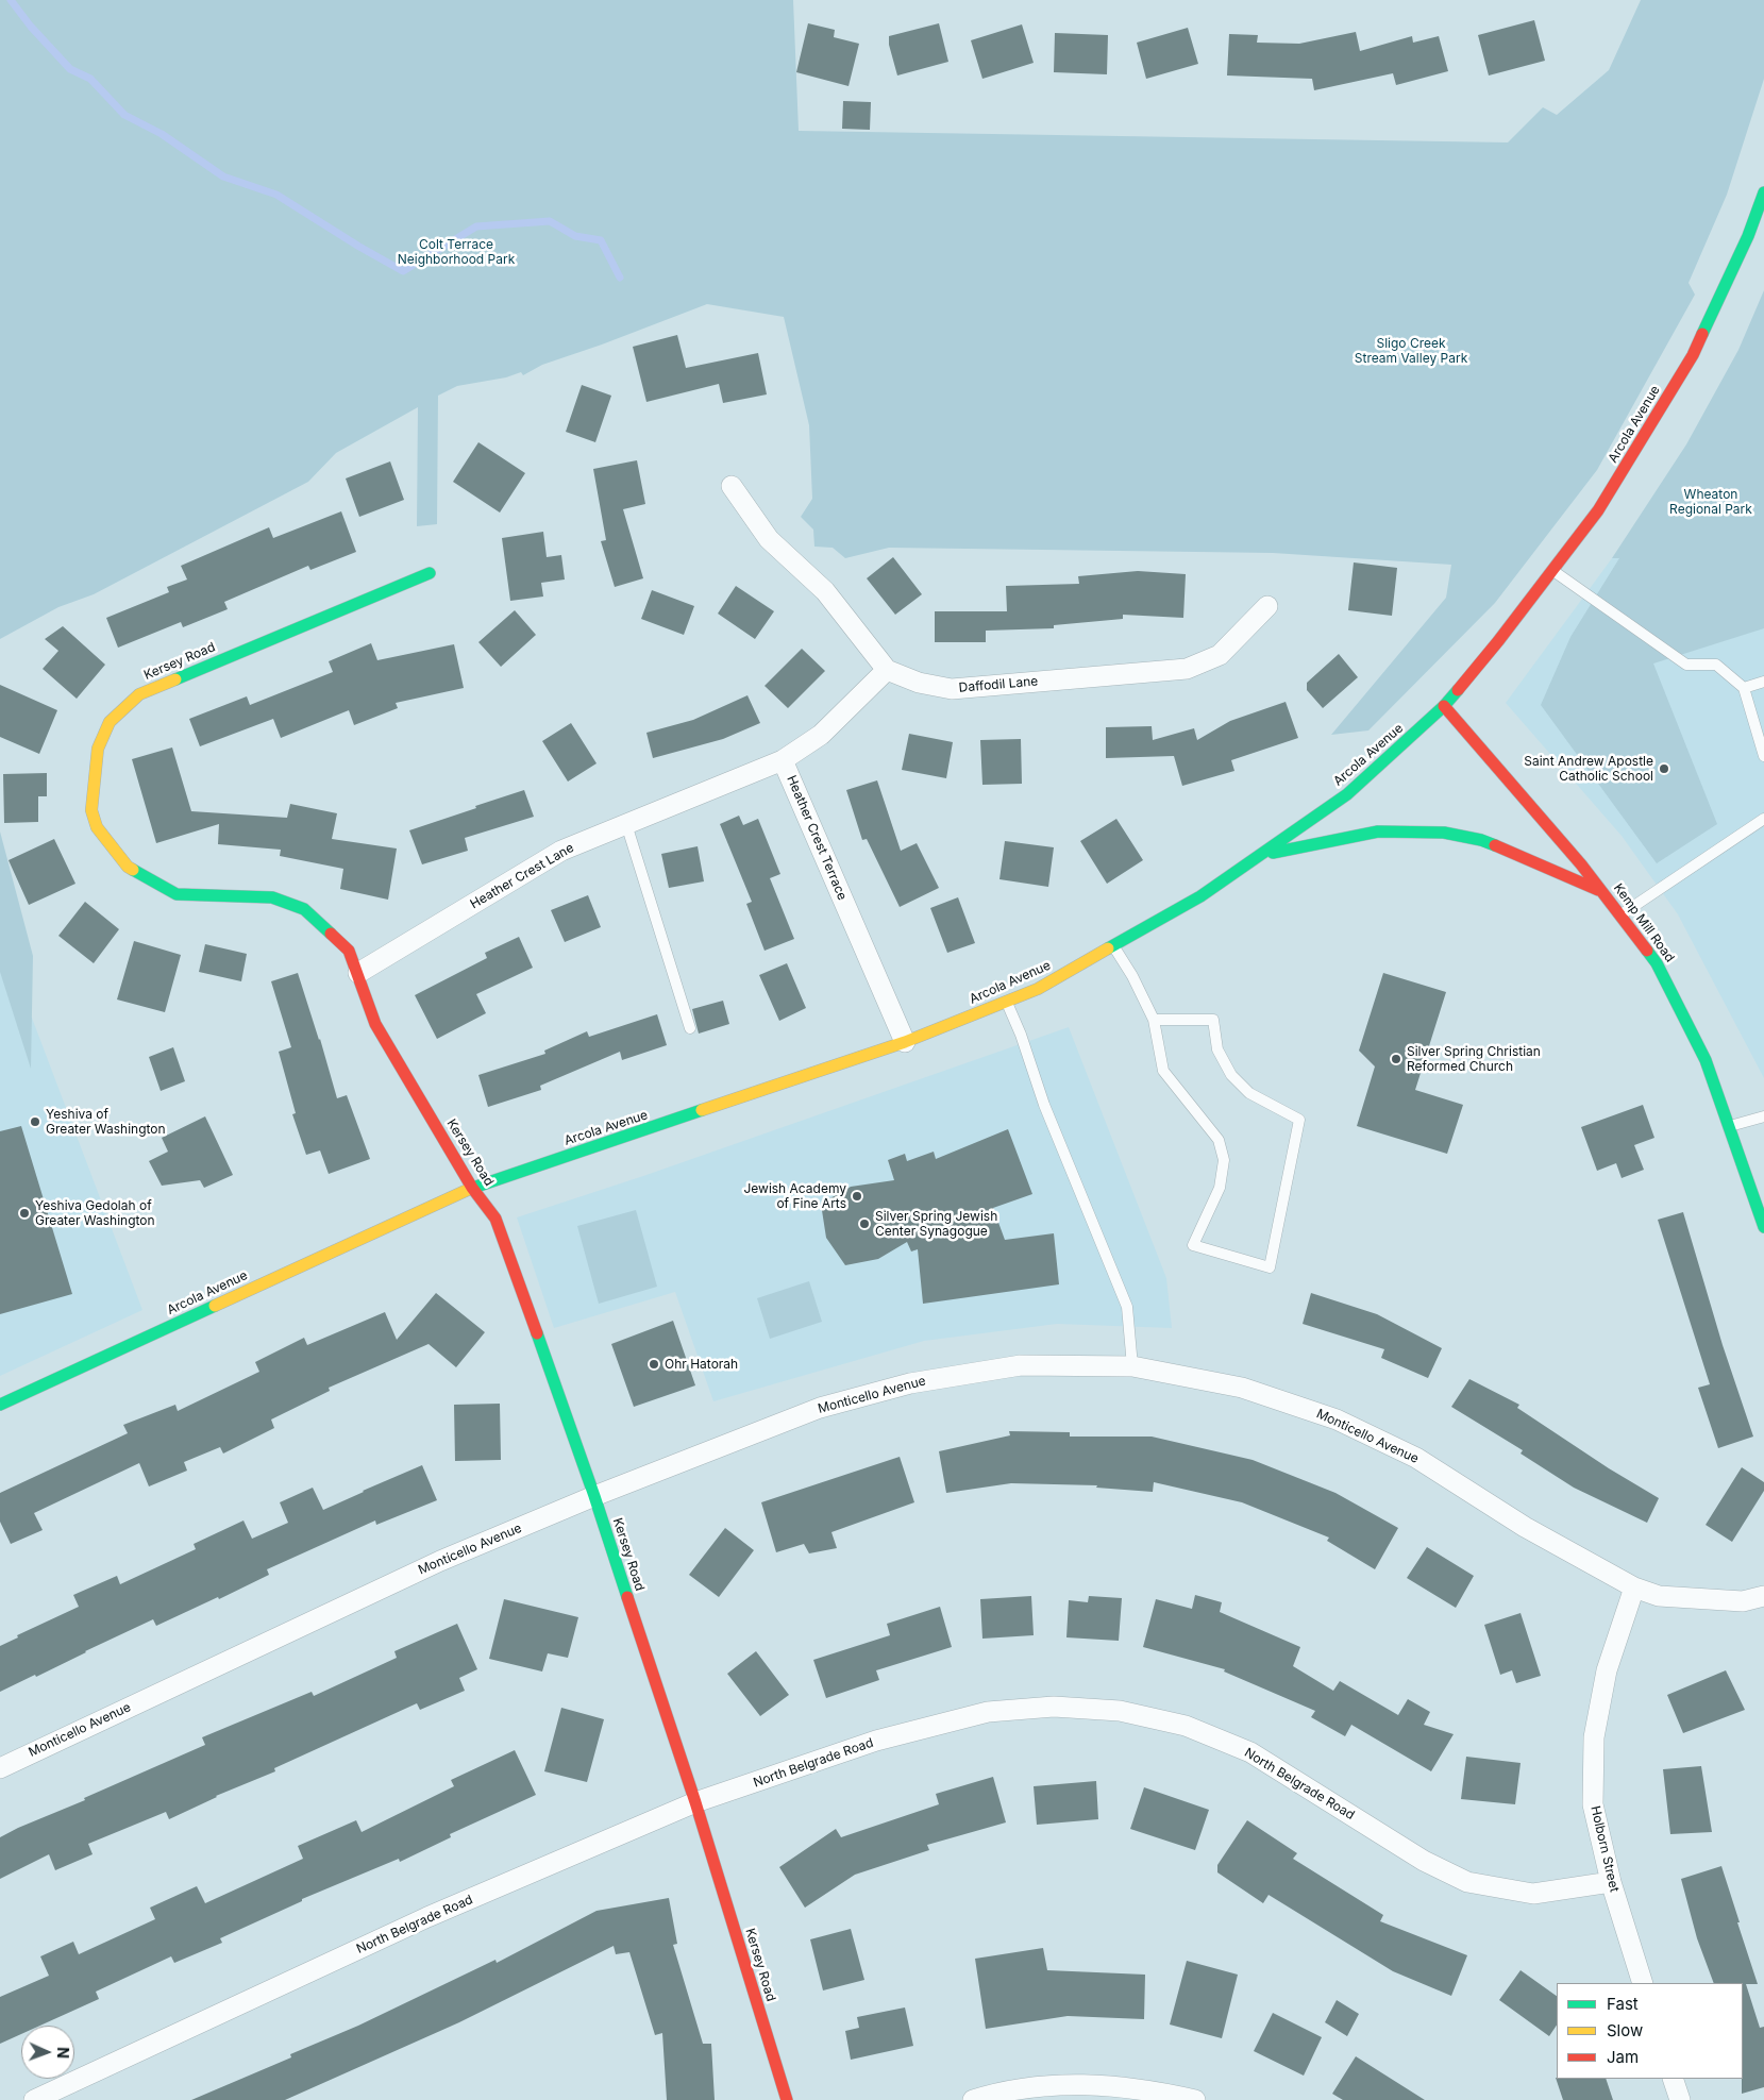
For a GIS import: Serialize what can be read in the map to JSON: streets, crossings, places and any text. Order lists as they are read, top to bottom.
{
  "streets": {
    "street": [
      "Arcola Avenue",
      "Kersey Road",
      "Daffodil Lane",
      "Heather Crest Terrace",
      "Heather Crest Lane",
      "Kemp Mill Road",
      "Monticello Avenue",
      "North Belgrade Road",
      "Holborn Street"
    ]
  },
  "crossings": [
    ["Arcola Avenue", "Kersey Road"],
    ["Arcola Avenue", "Heather Crest Terrace"],
    ["Arcola Avenue", "Kemp Mill Road"],
    ["Kersey Road", "Heather Crest Lane"],
    ["Kersey Road", "Monticello Avenue"],
    ["Kersey Road", "North Belgrade Road"],
    ["Daffodil Lane", "Heather Crest Terrace"],
    ["Heather Crest Terrace", "Heather Crest Lane"],
    ["Monticello Avenue", "Holborn Street"],
    ["North Belgrade Road", "Holborn Street"]
  ],
  "parks": ["Colt Terrace Neighborhood Park", "Sligo Creek Stream Valley Park", "Wheaton Regional Park"],
  "places": [
    "Saint Andrew Apostle Catholic School",
    "Silver Spring Christian Reformed Church",
    "Yeshiva of Greater Washington",
    "Jewish Academy of Fine Arts",
    "Yeshiva Gedolah of Greater Washington",
    "Silver Spring Jewish Center Synagogue",
    "Ohr Hatorah"
  ],
  "legend": ["Fast", "Slow", "Jam"],
  "north": "right"
}
